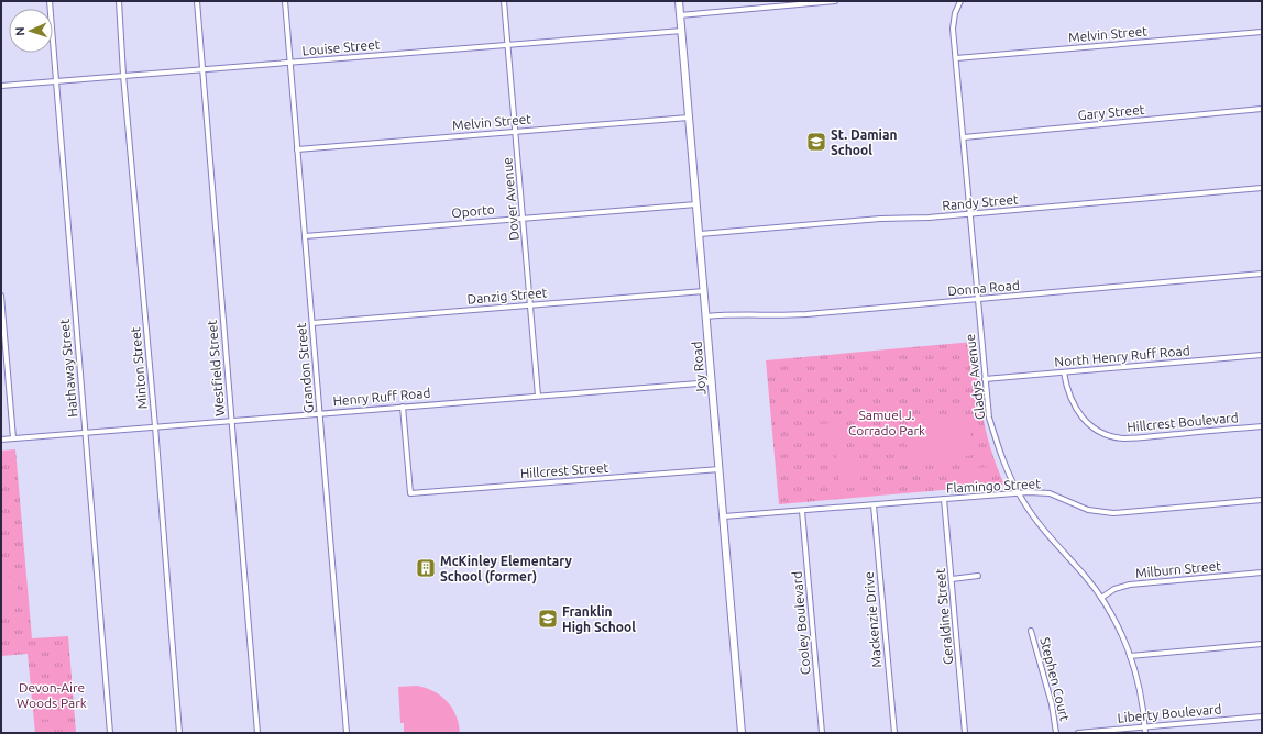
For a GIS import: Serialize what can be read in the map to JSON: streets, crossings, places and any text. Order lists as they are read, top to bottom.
{
  "streets": {
    "street": [
      "Melvin Street",
      "Louise Street",
      "Gary Street",
      "Dover Avenue",
      "Randy Street",
      "Oporto",
      "Donna Road",
      "Danzig Street",
      "North Henry Ruff Road",
      "Hathaway Street",
      "Minton Street",
      "Westfield Street",
      "Grandon Street",
      "Joy Road",
      "Gladys Avenue",
      "Henry Ruff Road",
      "Hillcrest Boulevard",
      "Hillcrest Street",
      "Flamingo Street",
      "Milburn Street",
      "Geraldine Street",
      "Mackenzie Drive",
      "Cooley Boulevard",
      "Stephen Court",
      "Liberty Boulevard"
    ]
  },
  "crossings": [
    ["Melvin Street", "Dover Avenue"],
    ["Melvin Street", "Grandon Street"],
    ["Melvin Street", "Joy Road"],
    ["Melvin Street", "Gladys Avenue"],
    ["Louise Street", "Dover Avenue"],
    ["Louise Street", "Hathaway Street"],
    ["Louise Street", "Minton Street"],
    ["Louise Street", "Westfield Street"],
    ["Louise Street", "Grandon Street"],
    ["Louise Street", "Joy Road"],
    ["Gary Street", "Gladys Avenue"],
    ["Dover Avenue", "Oporto"],
    ["Dover Avenue", "Danzig Street"],
    ["Dover Avenue", "Henry Ruff Road"],
    ["Randy Street", "Joy Road"],
    ["Randy Street", "Gladys Avenue"],
    ["Oporto", "Grandon Street"],
    ["Oporto", "Joy Road"],
    ["Donna Road", "Joy Road"],
    ["Donna Road", "Gladys Avenue"],
    ["Danzig Street", "Grandon Street"],
    ["Danzig Street", "Joy Road"],
    ["North Henry Ruff Road", "Gladys Avenue"],
    ["North Henry Ruff Road", "Hillcrest Boulevard"],
    ["Hathaway Street", "Henry Ruff Road"],
    ["Minton Street", "Henry Ruff Road"],
    ["Westfield Street", "Henry Ruff Road"],
    ["Grandon Street", "Henry Ruff Road"],
    ["Joy Road", "Henry Ruff Road"],
    ["Joy Road", "Hillcrest Street"],
    ["Joy Road", "Flamingo Street"],
    ["Gladys Avenue", "Flamingo Street"],
    ["Gladys Avenue", "Milburn Street"],
    ["Gladys Avenue", "Liberty Boulevard"],
    ["Henry Ruff Road", "Hillcrest Street"],
    ["Flamingo Street", "Geraldine Street"],
    ["Flamingo Street", "Mackenzie Drive"],
    ["Flamingo Street", "Cooley Boulevard"]
  ],
  "parks": ["Samuel J. Corrado Park", "Devon-Aire Woods Park"],
  "places": {
    "school or university": ["St. Damian School", "Franklin High School"],
    "building": ["McKinley Elementary School (former)"]
  },
  "north": "left"
}
